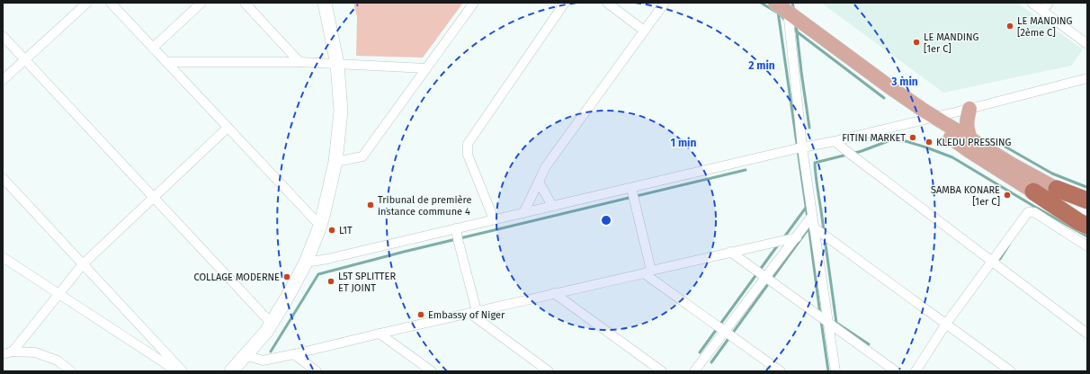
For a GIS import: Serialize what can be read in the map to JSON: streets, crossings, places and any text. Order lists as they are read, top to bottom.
{
  "places": [
    "LE MANDING [2ème C]",
    "LE MANDING [1er C]",
    "FITINI MARKET",
    "KLEDU PRESSING",
    "SAMBA KONARE [1er C]",
    "Tribunal de première instance commune 4",
    "L1T",
    "COLLAGE MODERNE",
    "L5T SPLITTER ET JOINT",
    "Embassy of Niger"
  ],
  "rings": ["2 min", "3 min", "1 min"]
}
